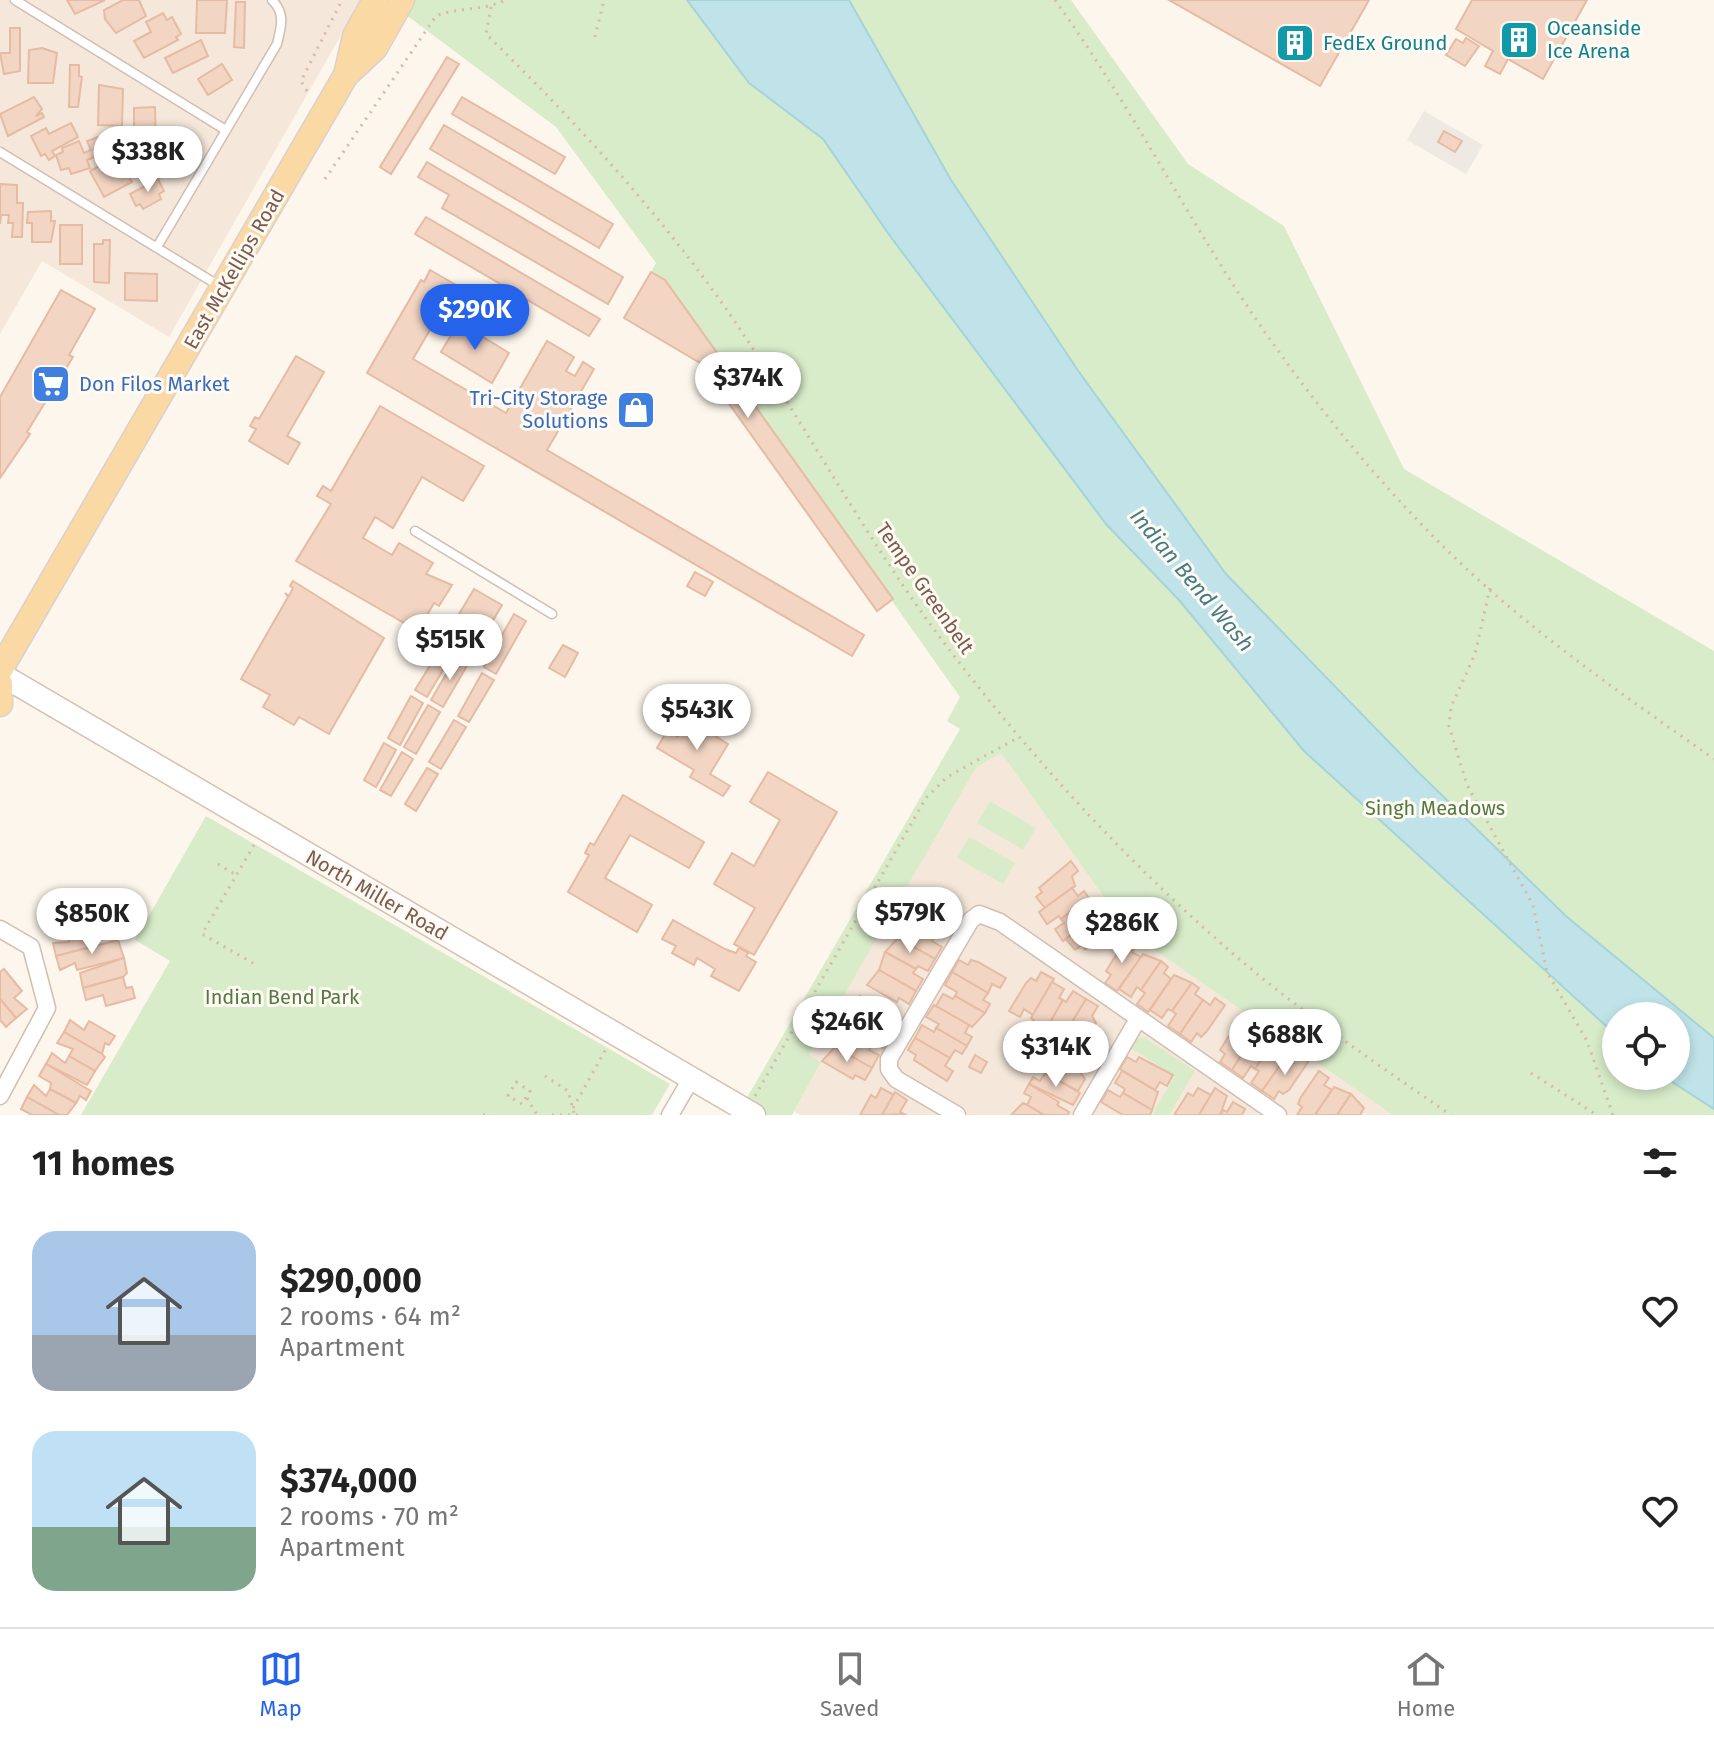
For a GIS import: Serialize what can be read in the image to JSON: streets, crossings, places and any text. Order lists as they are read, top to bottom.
{
  "streets": {
    "main road": ["East McKellips Road"],
    "street": ["North Miller Road"],
    "path": ["Tempe Greenbelt"]
  },
  "crossings": [
    ["East McKellips Road", "North Miller Road"]
  ],
  "water": ["Indian Bend Wash"],
  "parks": ["Singh Meadows", "Indian Bend Park"],
  "places": {
    "building": ["Oceanside Ice Arena", "FedEx Ground"],
    "supermarket": ["Don Filos Market"],
    "shop": ["Tri-City Storage Solutions"]
  },
  "page": {
    "price": [
      "$338K",
      "$290K",
      "$374K",
      "$515K",
      "$543K",
      "$579K",
      "$850K",
      "$286K",
      "$246K",
      "$688K",
      "$314K"
    ],
    "heading": "11 homes",
    "list": [
      {
        "name": "$290,000",
        "note": "2 rooms · 64 m² · Apartment"
      },
      {
        "name": "$374,000",
        "note": "2 rooms · 70 m² · Apartment"
      }
    ],
    "tabs": ["Map", "Saved", "Home"]
  }
}
